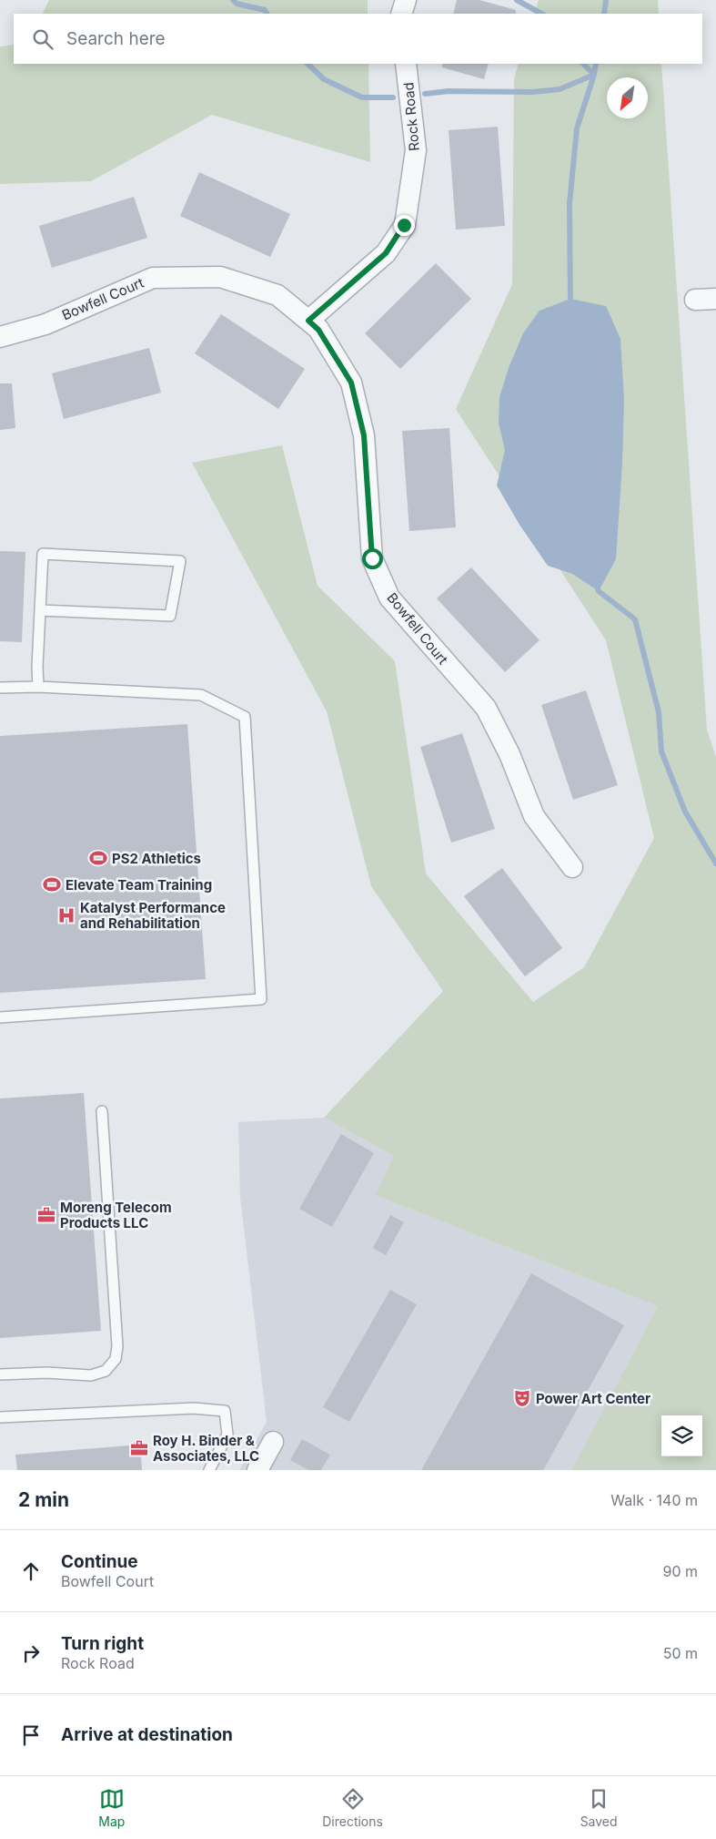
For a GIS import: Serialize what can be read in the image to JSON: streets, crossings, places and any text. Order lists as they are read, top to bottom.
{
  "streets": {
    "street": ["Rock Road", "Bowfell Court"]
  },
  "crossings": [
    ["Rock Road", "Bowfell Court"]
  ],
  "places": {
    "sports": ["PS2 Athletics", "Elevate Team Training"],
    "hospital": ["Katalyst Performance and Rehabilitation"],
    "office": ["Moreng Telecom Products LLC", "Roy H. Binder & Associates, LLC"],
    "theatre": ["Power Art Center"]
  },
  "north": "bottom left",
  "page": {
    "search": "Search here",
    "heading": ["2 min", "Walk · 140 m"],
    "list": [
      ["Continue", "Bowfell Court", "90 m"],
      ["Turn right", "Rock Road", "50 m"],
      "Arrive at destination"
    ],
    "nav": ["Map", "Directions", "Saved"]
  }
}
